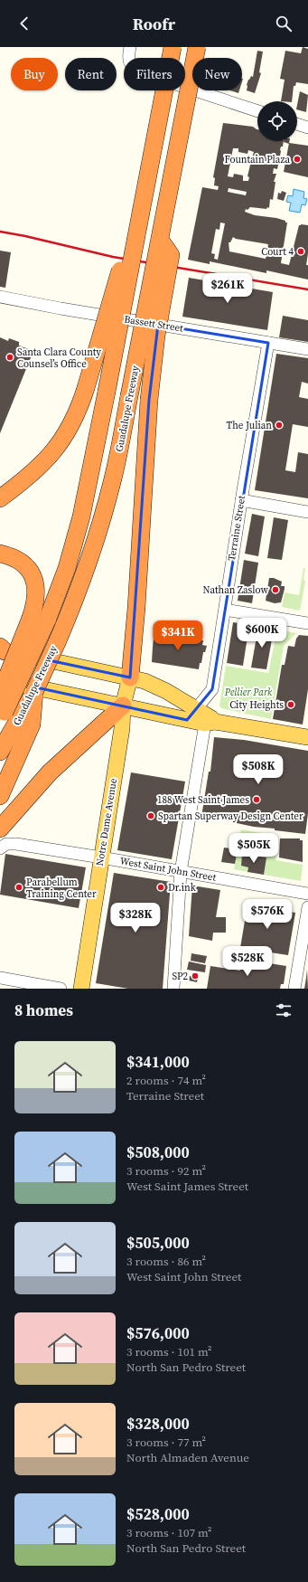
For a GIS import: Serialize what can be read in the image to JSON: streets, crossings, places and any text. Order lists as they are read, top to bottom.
{
  "streets": {
    "highway": ["Guadalupe Freeway"],
    "main road": ["Notre Dame Avenue"],
    "street": ["Bassett Street", "Terraine Street", "West Saint John Street"]
  },
  "crossings": [
    ["Bassett Street", "Terraine Street"],
    ["Notre Dame Avenue", "West Saint John Street"]
  ],
  "parks": ["Pellier Park"],
  "places": [
    "Fountain Plaza",
    "Court 4",
    "Santa Clara County Counsel’s Office",
    "The Julian",
    "Nathan Zaslow",
    "City Heights",
    "188 West Saint James",
    "Spartan Superway Design Center",
    "Parabellum Training Center",
    "Dr.ink",
    "SP2"
  ],
  "page": {
    "header": "Roofr",
    "chip": [
      "Buy",
      "Rent",
      "Filters",
      "New"
    ],
    "price": [
      "$261K",
      "$600K",
      "$341K",
      "$508K",
      "$505K",
      "$576K",
      "$328K",
      "$528K"
    ],
    "heading": "8 homes",
    "list": [
      {
        "name": "$341,000",
        "note": "2 rooms · 74 m² · Terraine Street"
      },
      {
        "name": "$508,000",
        "note": "3 rooms · 92 m² · West Saint James Street"
      },
      {
        "name": "$505,000",
        "note": "3 rooms · 86 m² · West Saint John Street"
      },
      {
        "name": "$576,000",
        "note": "3 rooms · 101 m² · North San Pedro Street"
      },
      {
        "name": "$328,000",
        "note": "3 rooms · 77 m² · North Almaden Avenue"
      },
      {
        "name": "$528,000",
        "note": "3 rooms · 107 m² · North San Pedro Street"
      }
    ]
  }
}
